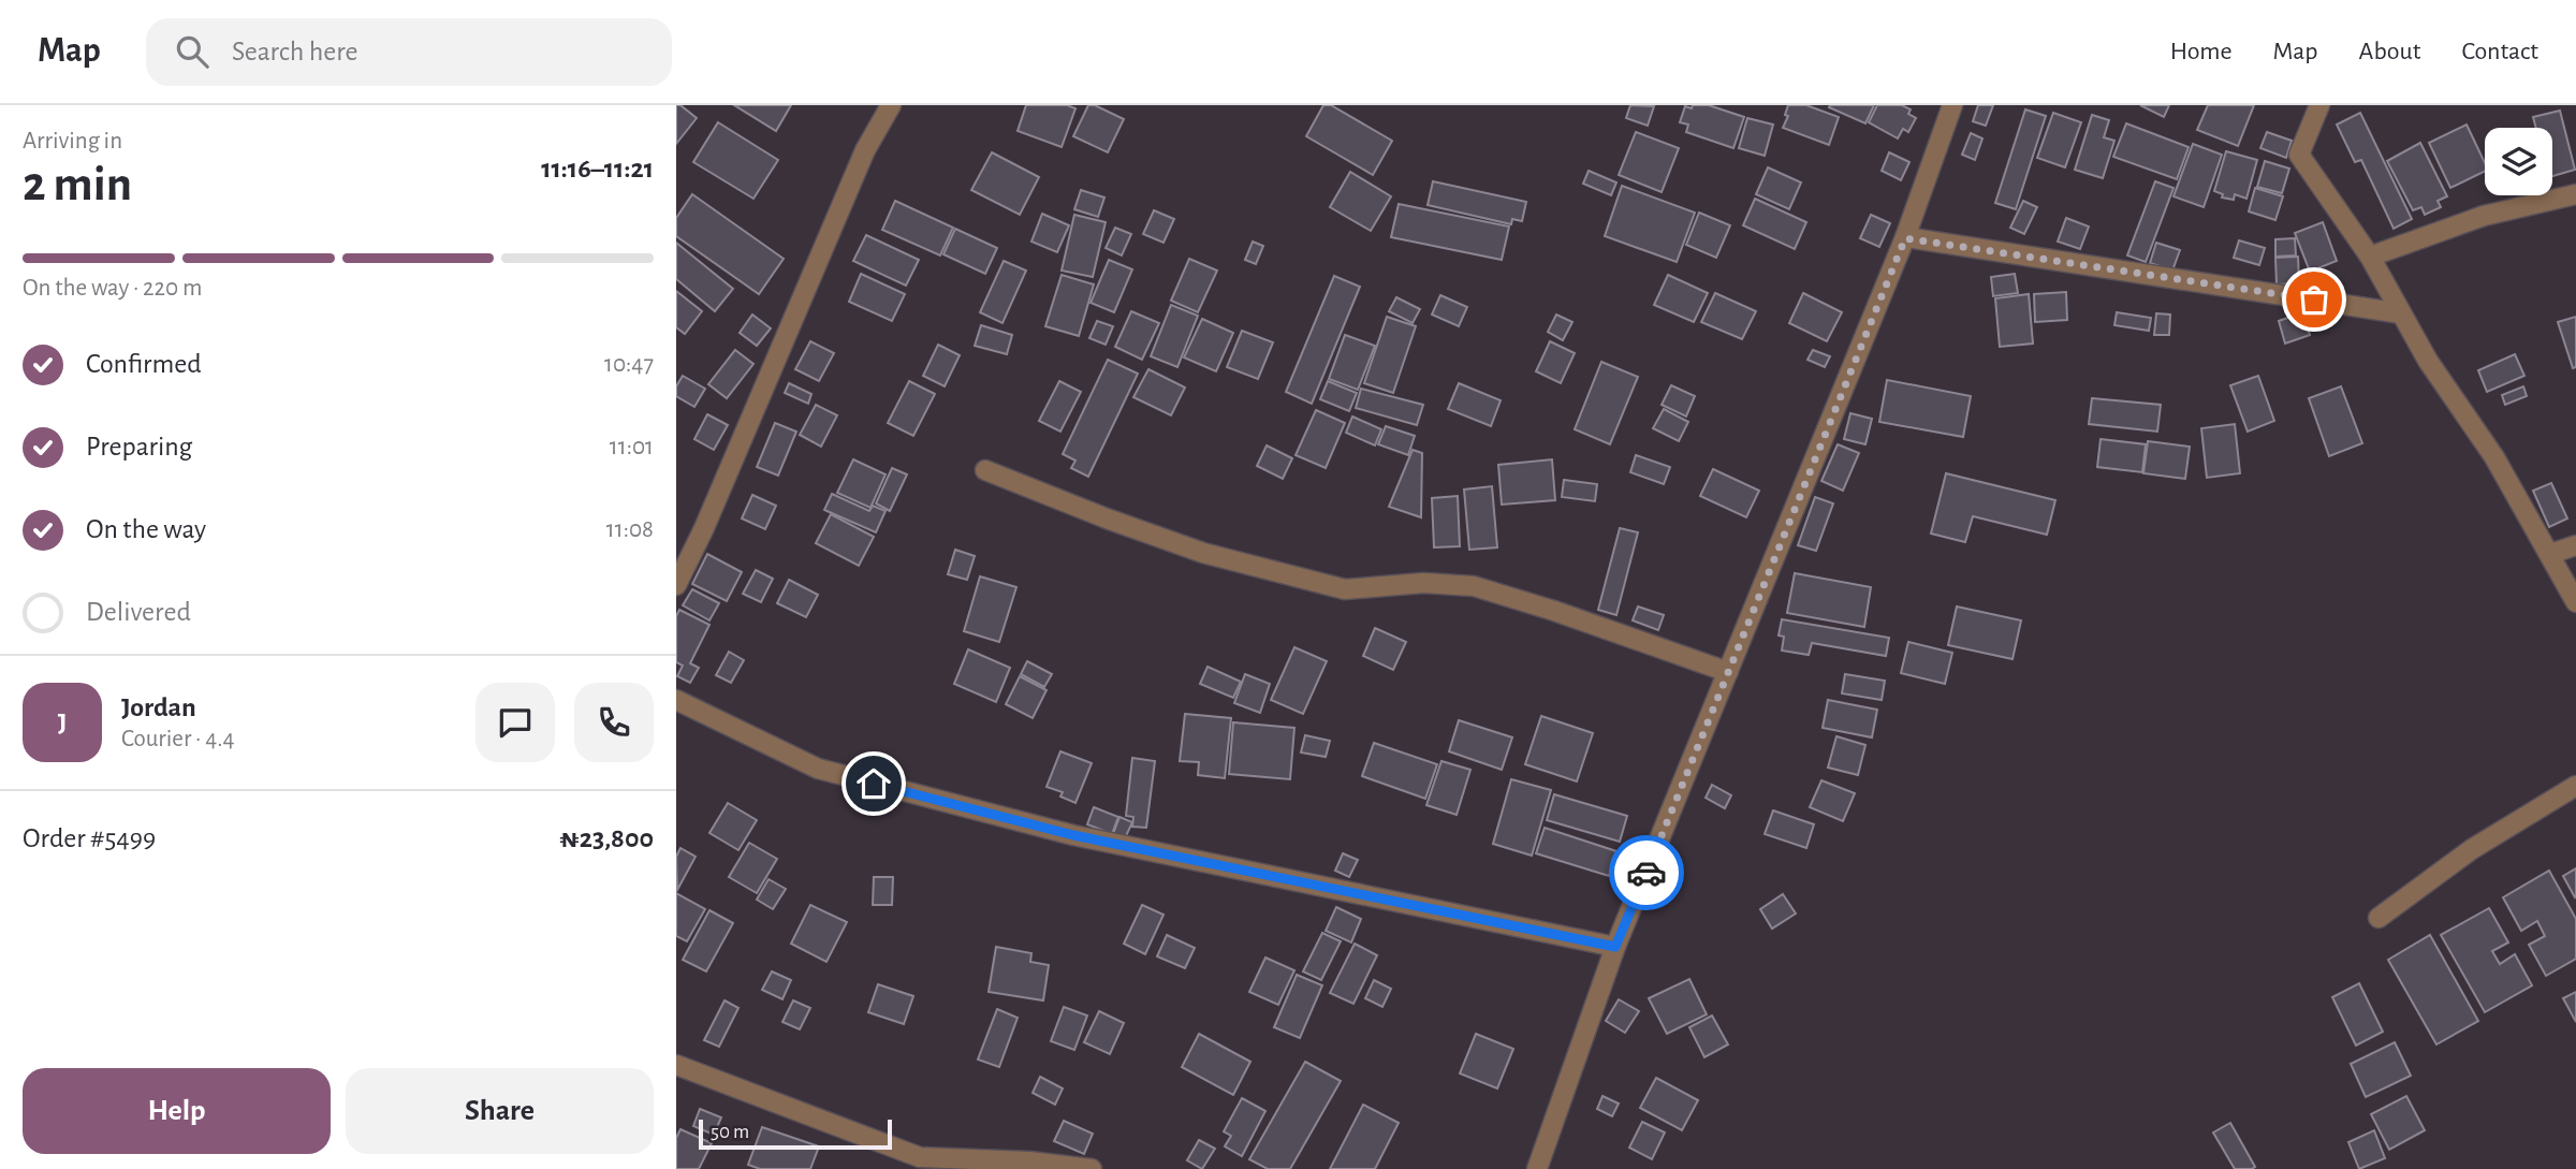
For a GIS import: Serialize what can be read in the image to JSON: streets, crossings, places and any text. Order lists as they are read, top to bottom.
{
  "scale_bar": "50 m",
  "page": {
    "header": "Map",
    "search": "Search here",
    "nav": [
      "Home",
      "Map",
      "About",
      "Contact"
    ],
    "heading": ["2 min", "Arriving in", "11:16–11:21"],
    "panel": [
      "Jordan",
      "Courier · 4.4",
      "Order #5499",
      "₦23,800"
    ],
    "bar": "On the way · 220 m",
    "list": [
      ["Confirmed", "10:47"],
      ["Preparing", "11:01"],
      ["On the way", "11:08"],
      "Delivered"
    ],
    "round": "J",
    "buttons": ["Help", "Share"],
    "scale": "50 m"
  }
}
